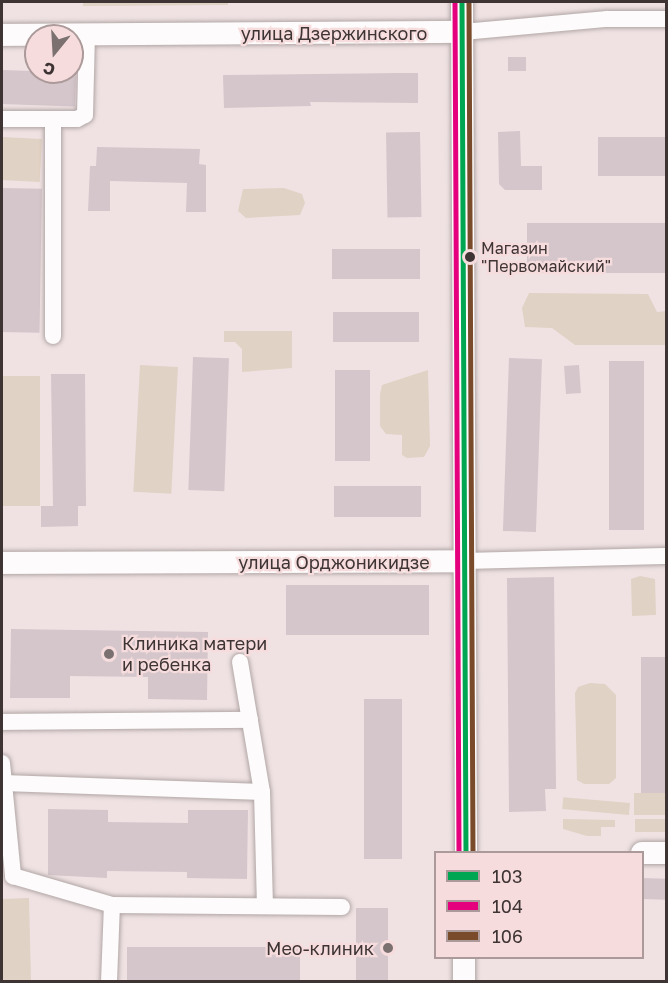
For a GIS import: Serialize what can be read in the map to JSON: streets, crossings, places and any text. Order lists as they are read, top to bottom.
{
  "streets": {
    "street": ["улица Дзержинского", "улица Орджоникидзе"]
  },
  "places": ["Магазин \"Первомайский\"", "Клиника матери и ребенка", "Мео-клиник"],
  "lines": ["transit line 103", "transit line 104", "transit line 106"],
  "legend": ["103", "104", "106"],
  "north": "bottom"
}
